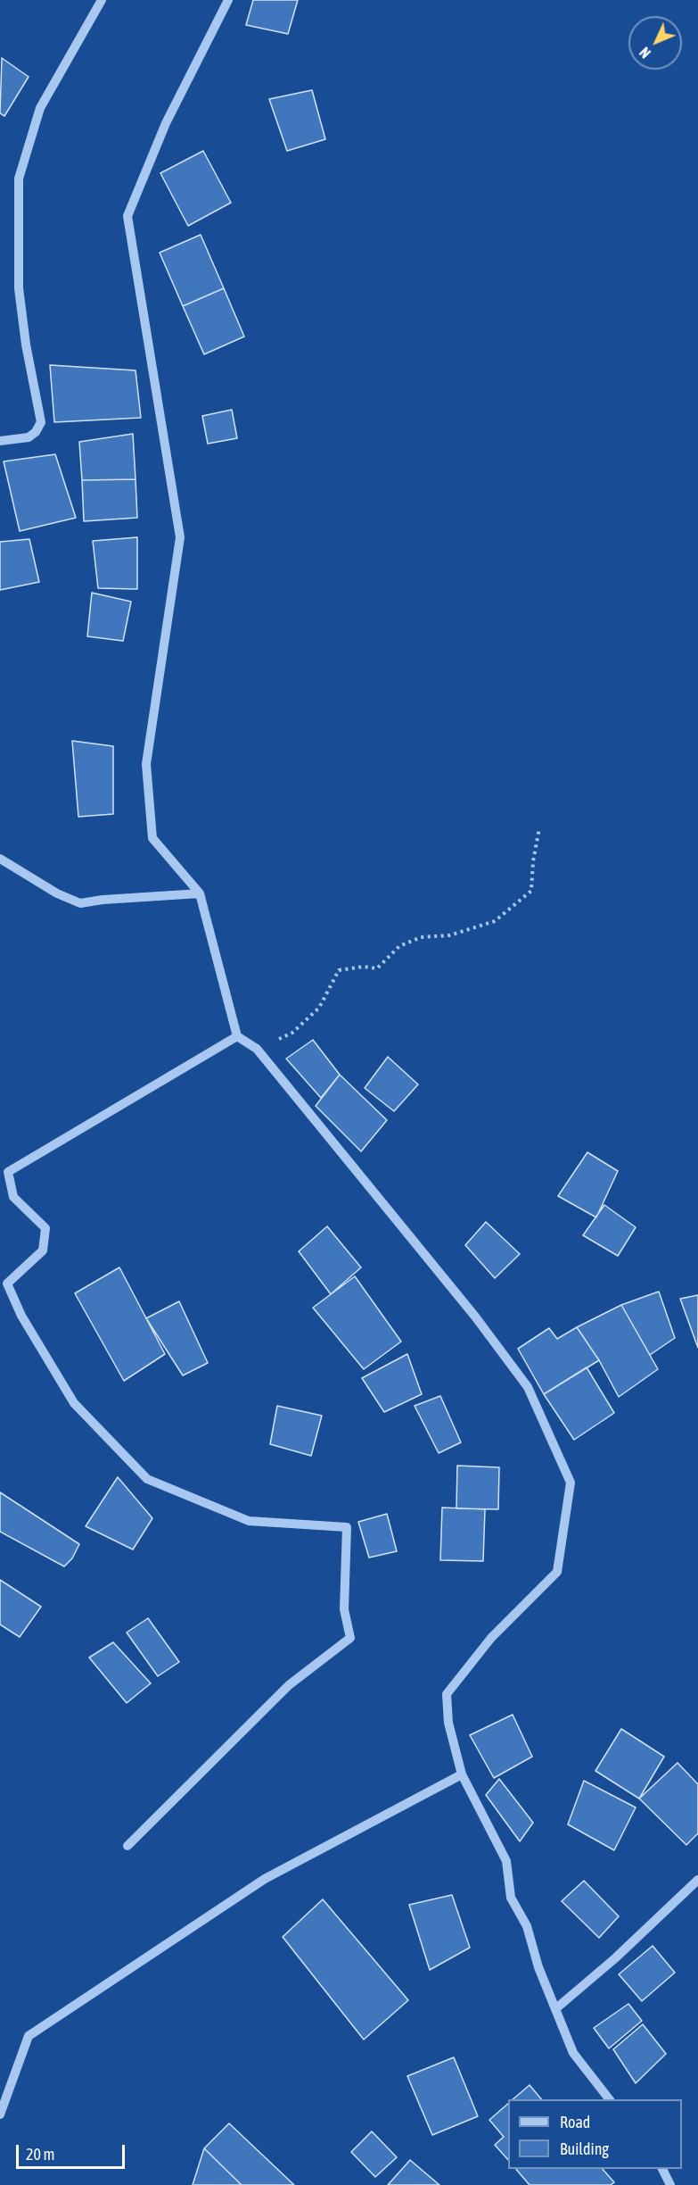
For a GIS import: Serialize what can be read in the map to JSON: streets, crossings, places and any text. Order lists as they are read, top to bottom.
{
  "legend": ["Road", "Building"],
  "scale_bar": "20 m",
  "north": "bottom left"
}
